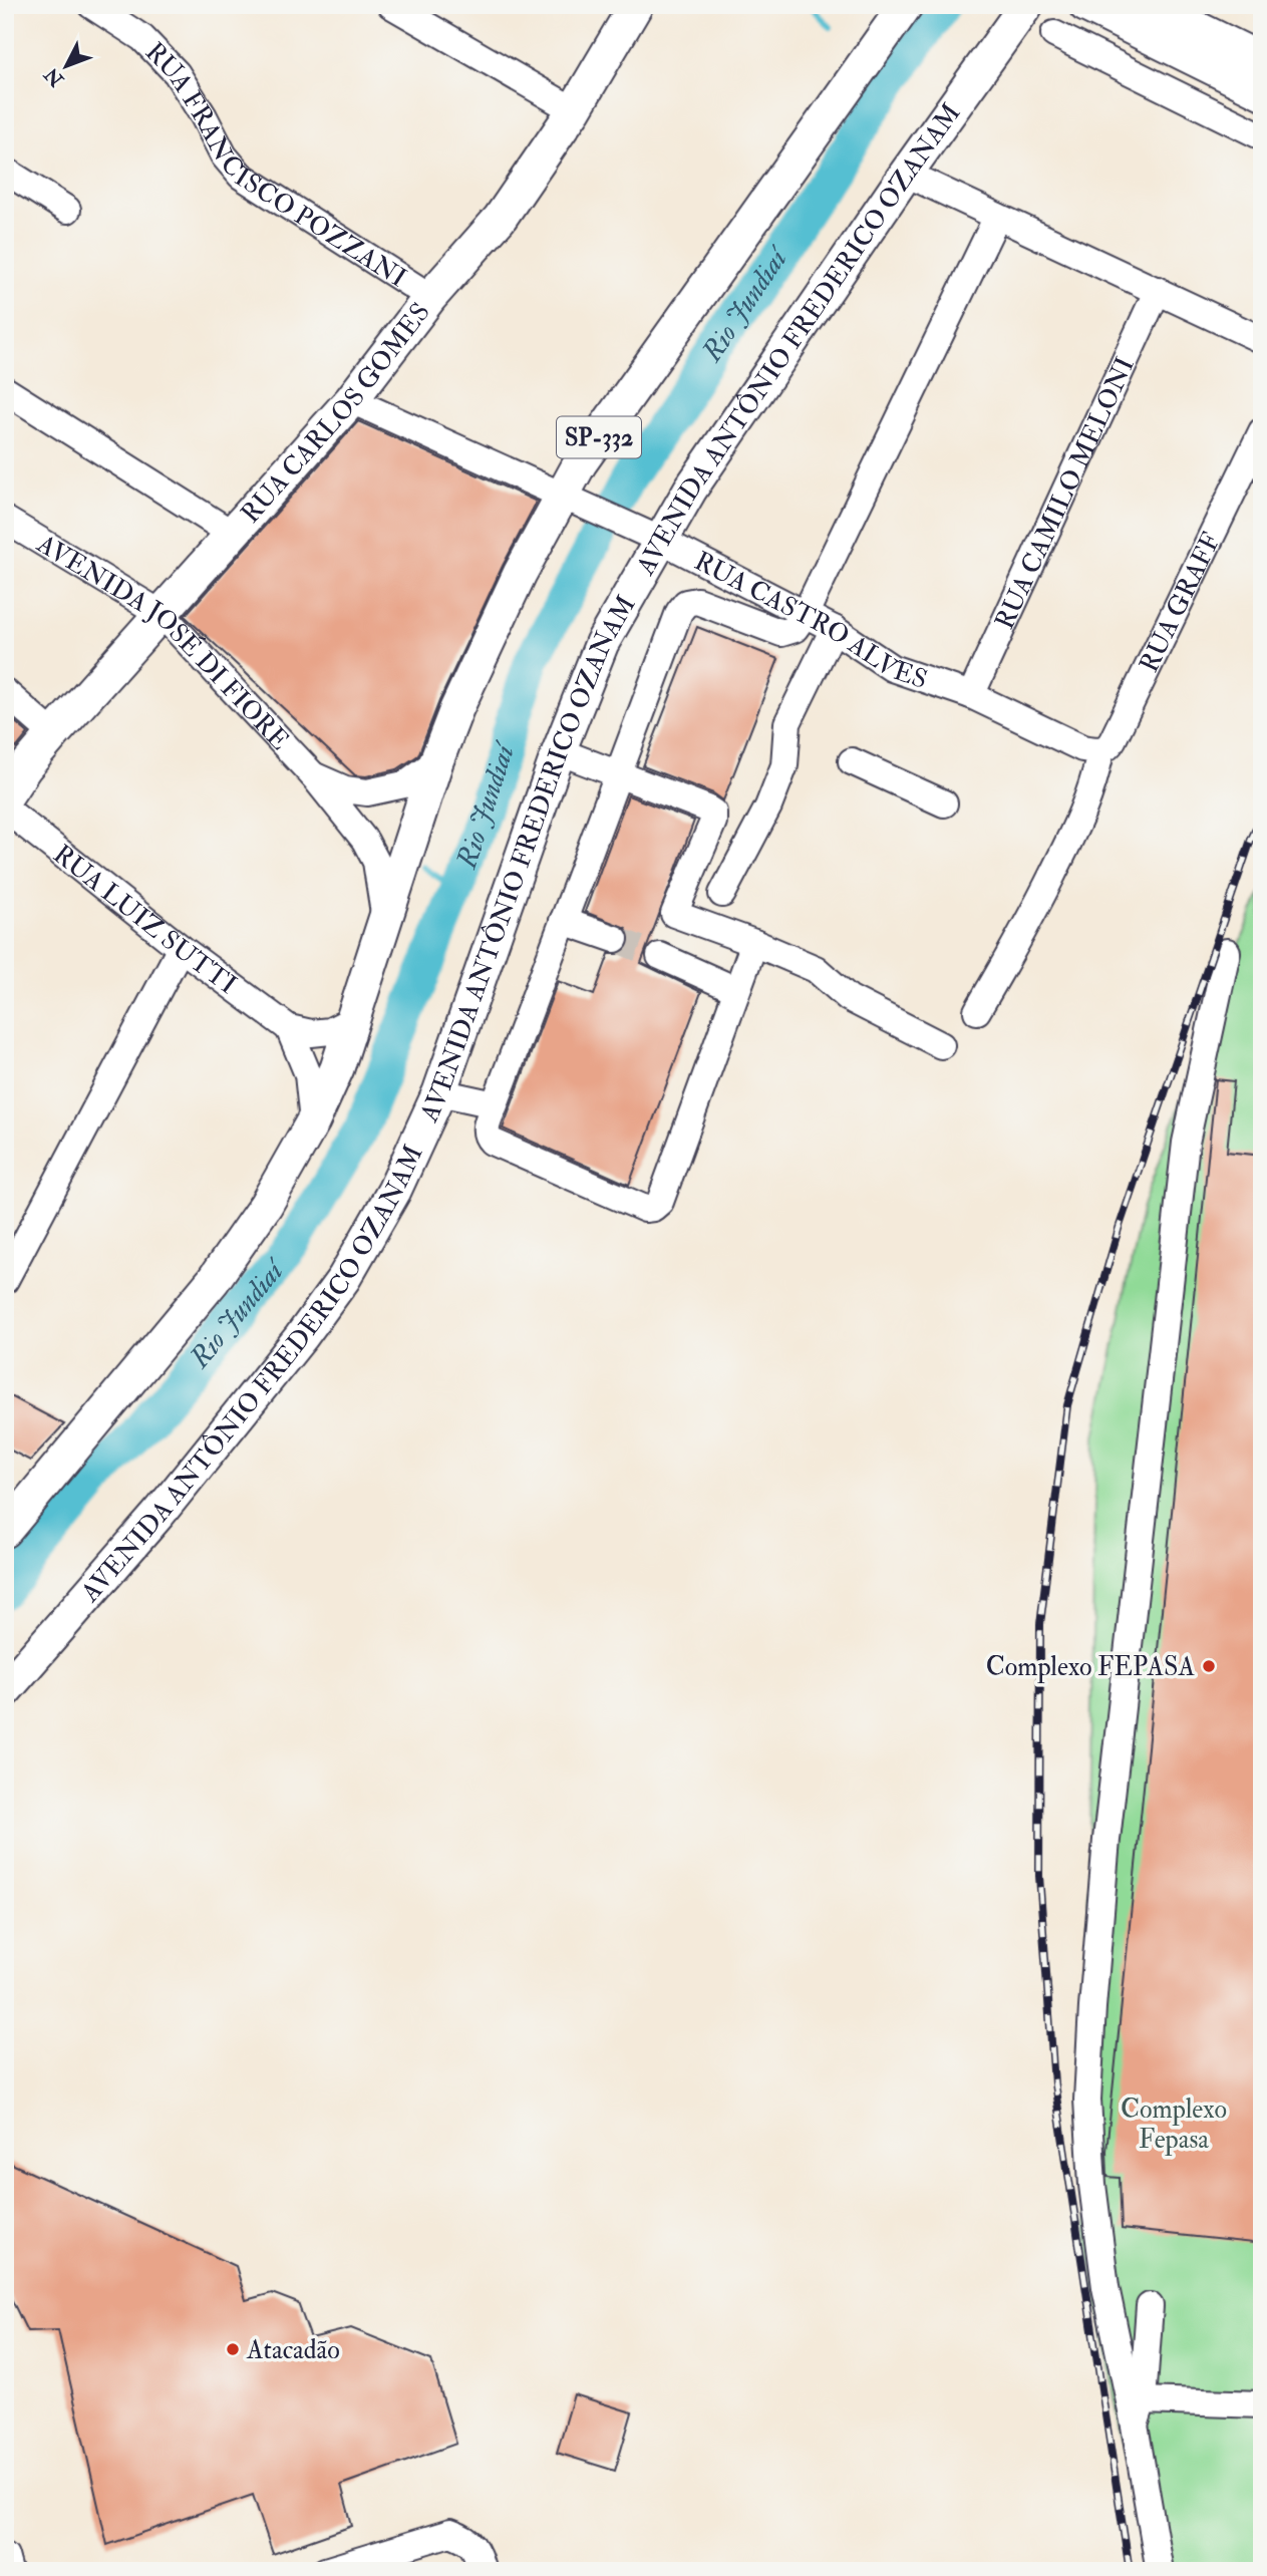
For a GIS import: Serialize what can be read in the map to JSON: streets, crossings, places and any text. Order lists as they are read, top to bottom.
{
  "streets": {
    "main road": ["AVENIDA ANTÔNIO FREDERICO OZANAM", "RUA CARLOS GOMES", "SP-332"],
    "street": [
      "RUA FRANCISCO POZZANI",
      "RUA CAMILO MELONI",
      "RUA GRAFF",
      "RUA CASTRO ALVES",
      "AVENIDA JOSÉ DI FIORE",
      "RUA LUIZ SUTTI"
    ]
  },
  "crossings": [
    ["RUA FRANCISCO POZZANI", "RUA CARLOS GOMES"],
    ["AVENIDA ANTÔNIO FREDERICO OZANAM", "RUA CASTRO ALVES"],
    ["RUA CARLOS GOMES", "RUA CASTRO ALVES"],
    ["RUA CARLOS GOMES", "AVENIDA JOSÉ DI FIORE"],
    ["SP-332", "RUA CASTRO ALVES"],
    ["SP-332", "AVENIDA JOSÉ DI FIORE"],
    ["RUA CAMILO MELONI", "RUA CASTRO ALVES"],
    ["RUA GRAFF", "RUA CASTRO ALVES"]
  ],
  "water": ["Rio Jundiaí"],
  "parks": ["Complexo Fepasa"],
  "places": ["Complexo FEPASA", "Atacadão"],
  "north": "bottom left"
}
